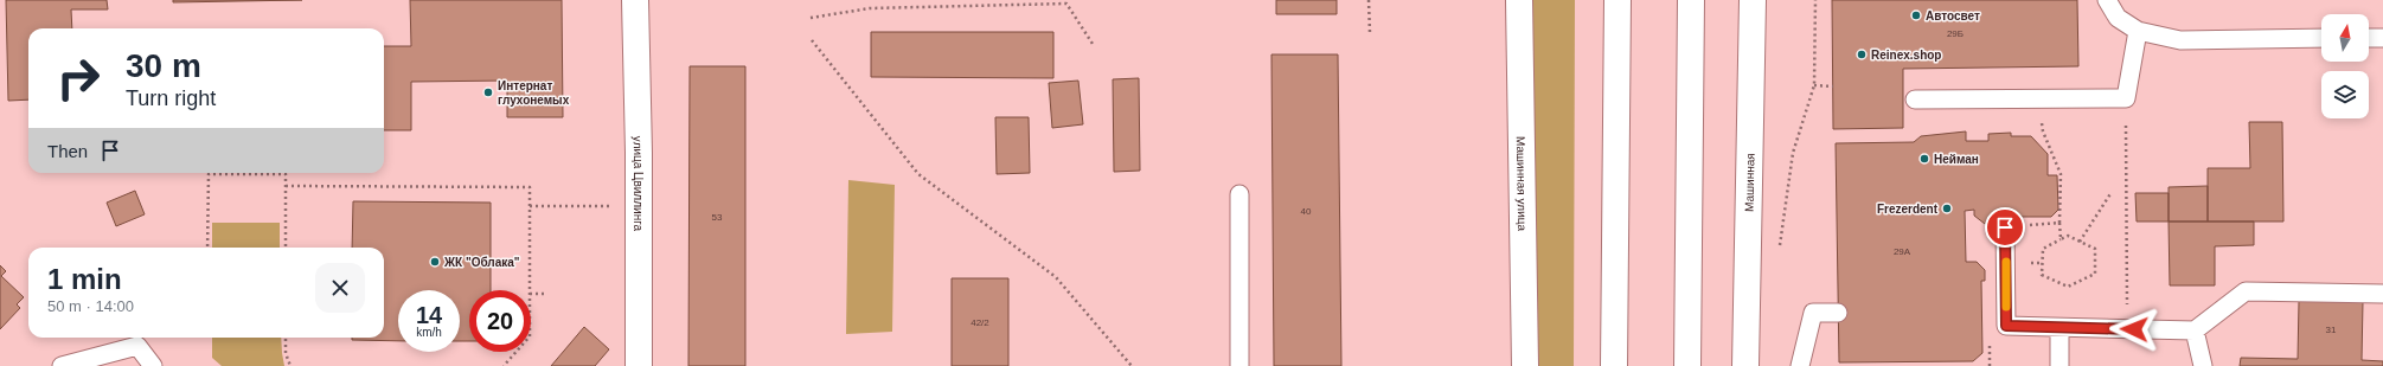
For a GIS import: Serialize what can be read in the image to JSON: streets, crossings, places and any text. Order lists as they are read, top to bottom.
{
  "streets": {
    "street": ["улица Цвиллинга", "Машинная улица", "Машинная"]
  },
  "places": [
    "Автосвет",
    "Reinex.shop",
    "Интернат глухонемых",
    "Нейман",
    "Frezerdent",
    "ЖК \"Облака\""
  ],
  "house_numbers": [
    "29Б",
    "40",
    "53",
    "29А",
    "42/2",
    "31"
  ],
  "north": "top",
  "page": {
    "turn": ["30 m", "Turn right"],
    "then": "Then",
    "heading": ["1 min", "50 m · 14:00"],
    "speed": "14 km/h",
    "limit": "20"
  }
}
